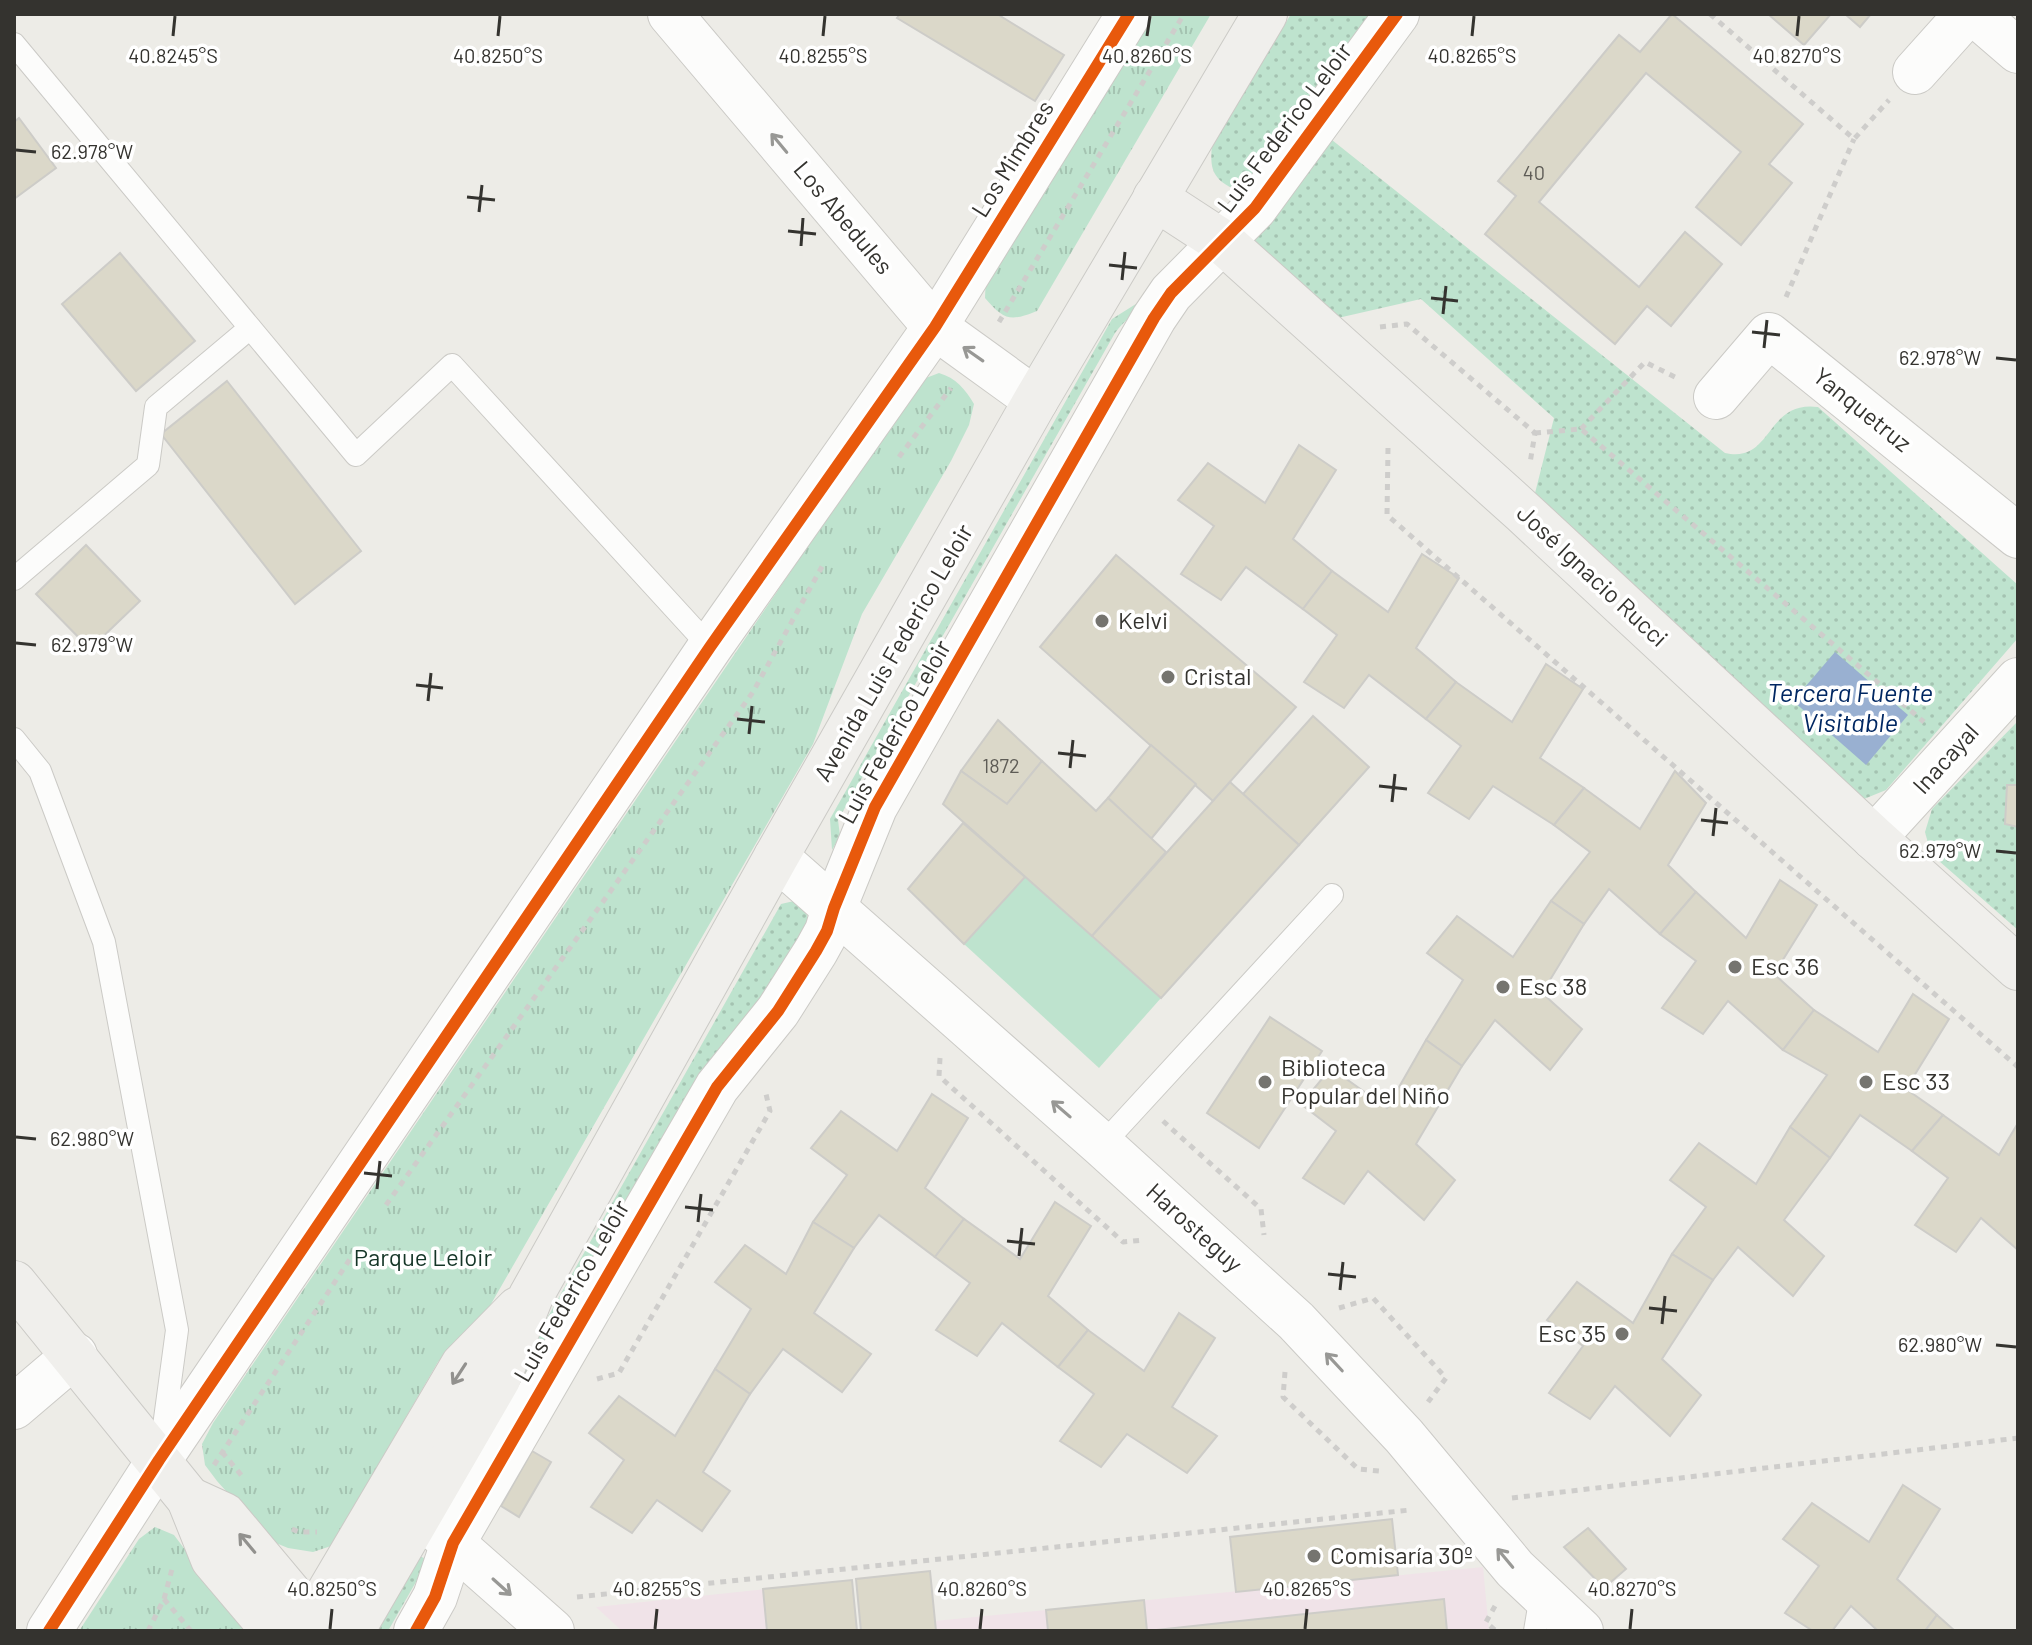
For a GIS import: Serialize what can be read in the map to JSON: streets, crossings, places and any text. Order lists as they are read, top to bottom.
{
  "streets": {
    "main road": ["José Ignacio Rucci", "Avenida Luis Federico Leloir"],
    "street": [
      "Luis Federico Leloir",
      "Los Mimbres",
      "Los Abedules",
      "Yanquetruz",
      "Inacayal",
      "Harosteguy"
    ]
  },
  "crossings": [
    ["Luis Federico Leloir", "José Ignacio Rucci"],
    ["Luis Federico Leloir", "Harosteguy"],
    ["Los Mimbres", "Los Abedules"],
    ["Los Abedules", "Avenida Luis Federico Leloir"],
    ["José Ignacio Rucci", "Avenida Luis Federico Leloir"],
    ["José Ignacio Rucci", "Inacayal"],
    ["Avenida Luis Federico Leloir", "Harosteguy"]
  ],
  "one_way": ["Los Abedules", "Harosteguy"],
  "water": ["Tercera Fuente Visitable"],
  "parks": ["Parque Leloir"],
  "places": [
    "Kelvi",
    "Cristal",
    "Esc 36",
    "Esc 38",
    "Biblioteca Popular del Niño",
    "Esc 33",
    "Esc 35",
    "Comisaría 30º"
  ],
  "house_numbers": ["40", "1872"],
  "coordinates": [
    "40.8245°S",
    "40.8250°S",
    "40.8255°S",
    "40.8260°S",
    "40.8265°S",
    "40.8270°S",
    "62.978°W",
    "62.979°W",
    "62.980°W"
  ]
}
